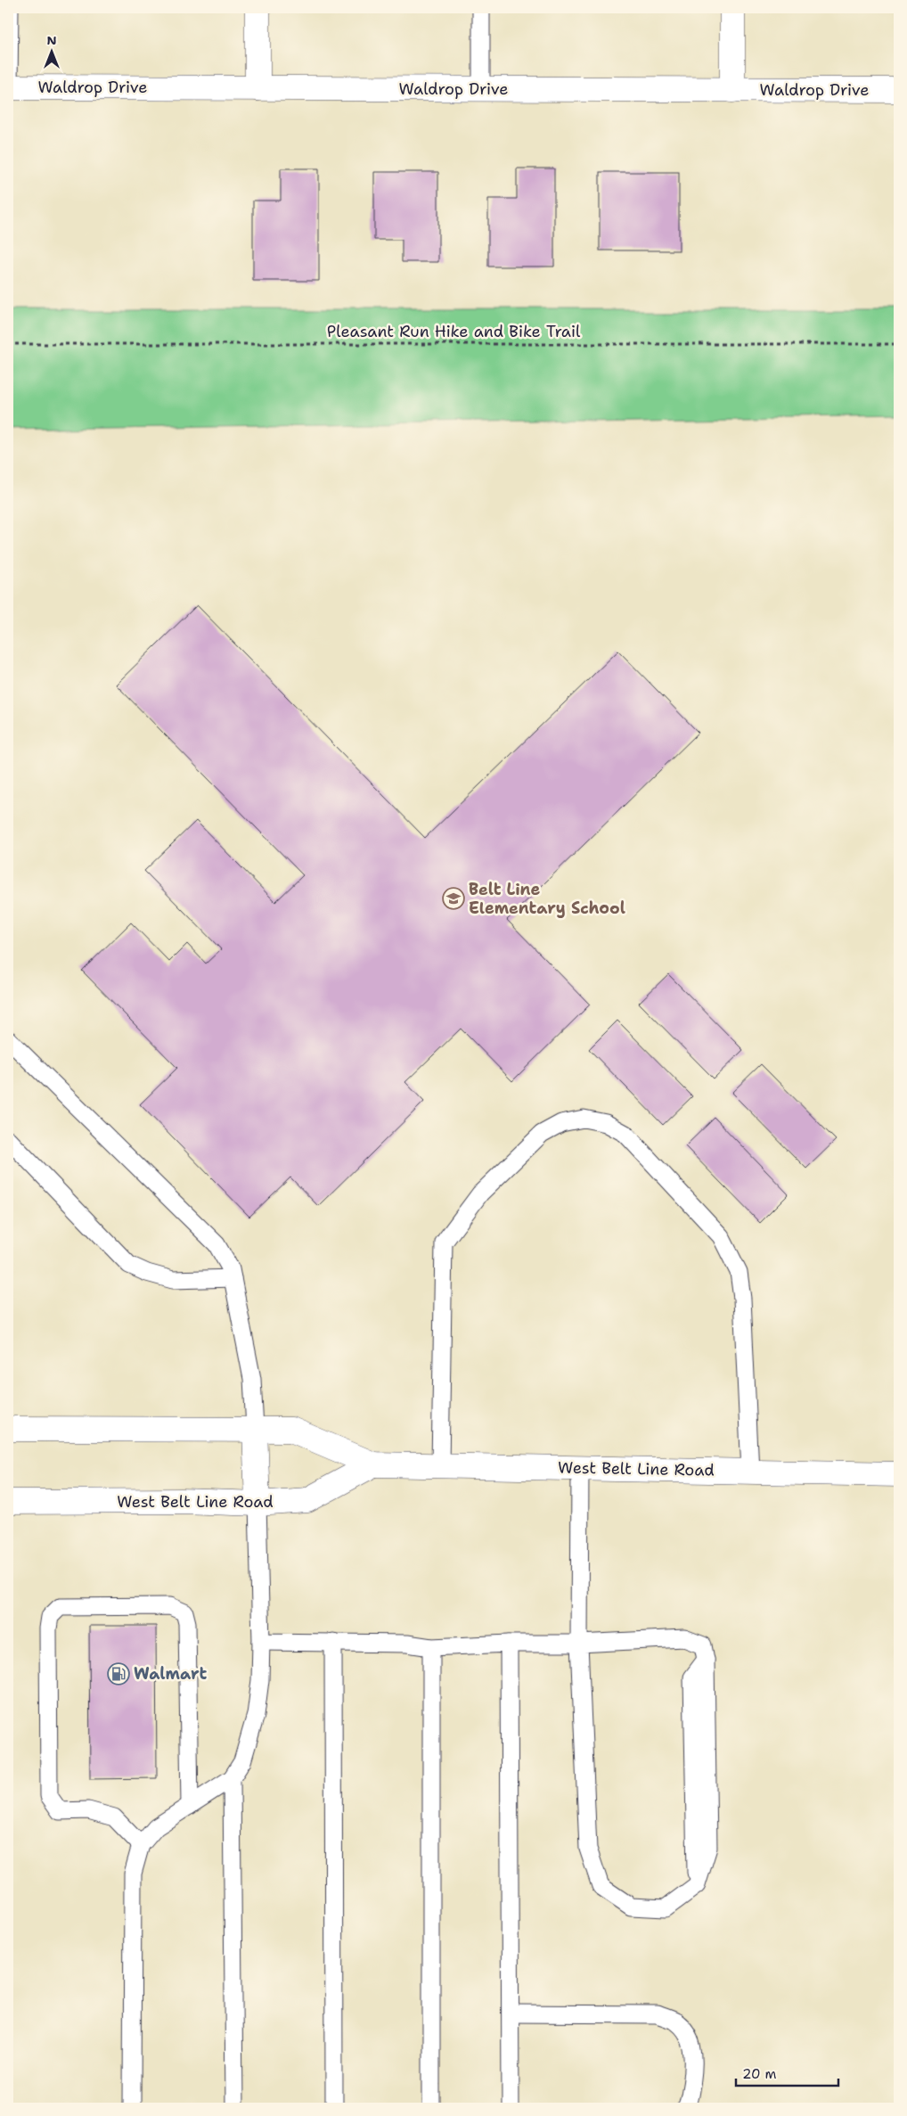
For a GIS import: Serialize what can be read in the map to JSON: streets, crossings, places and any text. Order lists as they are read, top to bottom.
{
  "streets": {
    "main road": ["Waldrop Drive", "West Belt Line Road"],
    "path": ["Pleasant Run Hike and Bike Trail"]
  },
  "places": {
    "school or university": ["Belt Line Elementary School"],
    "fuel station": ["Walmart"]
  },
  "scale_bar": "20 m",
  "north": "top"
}
